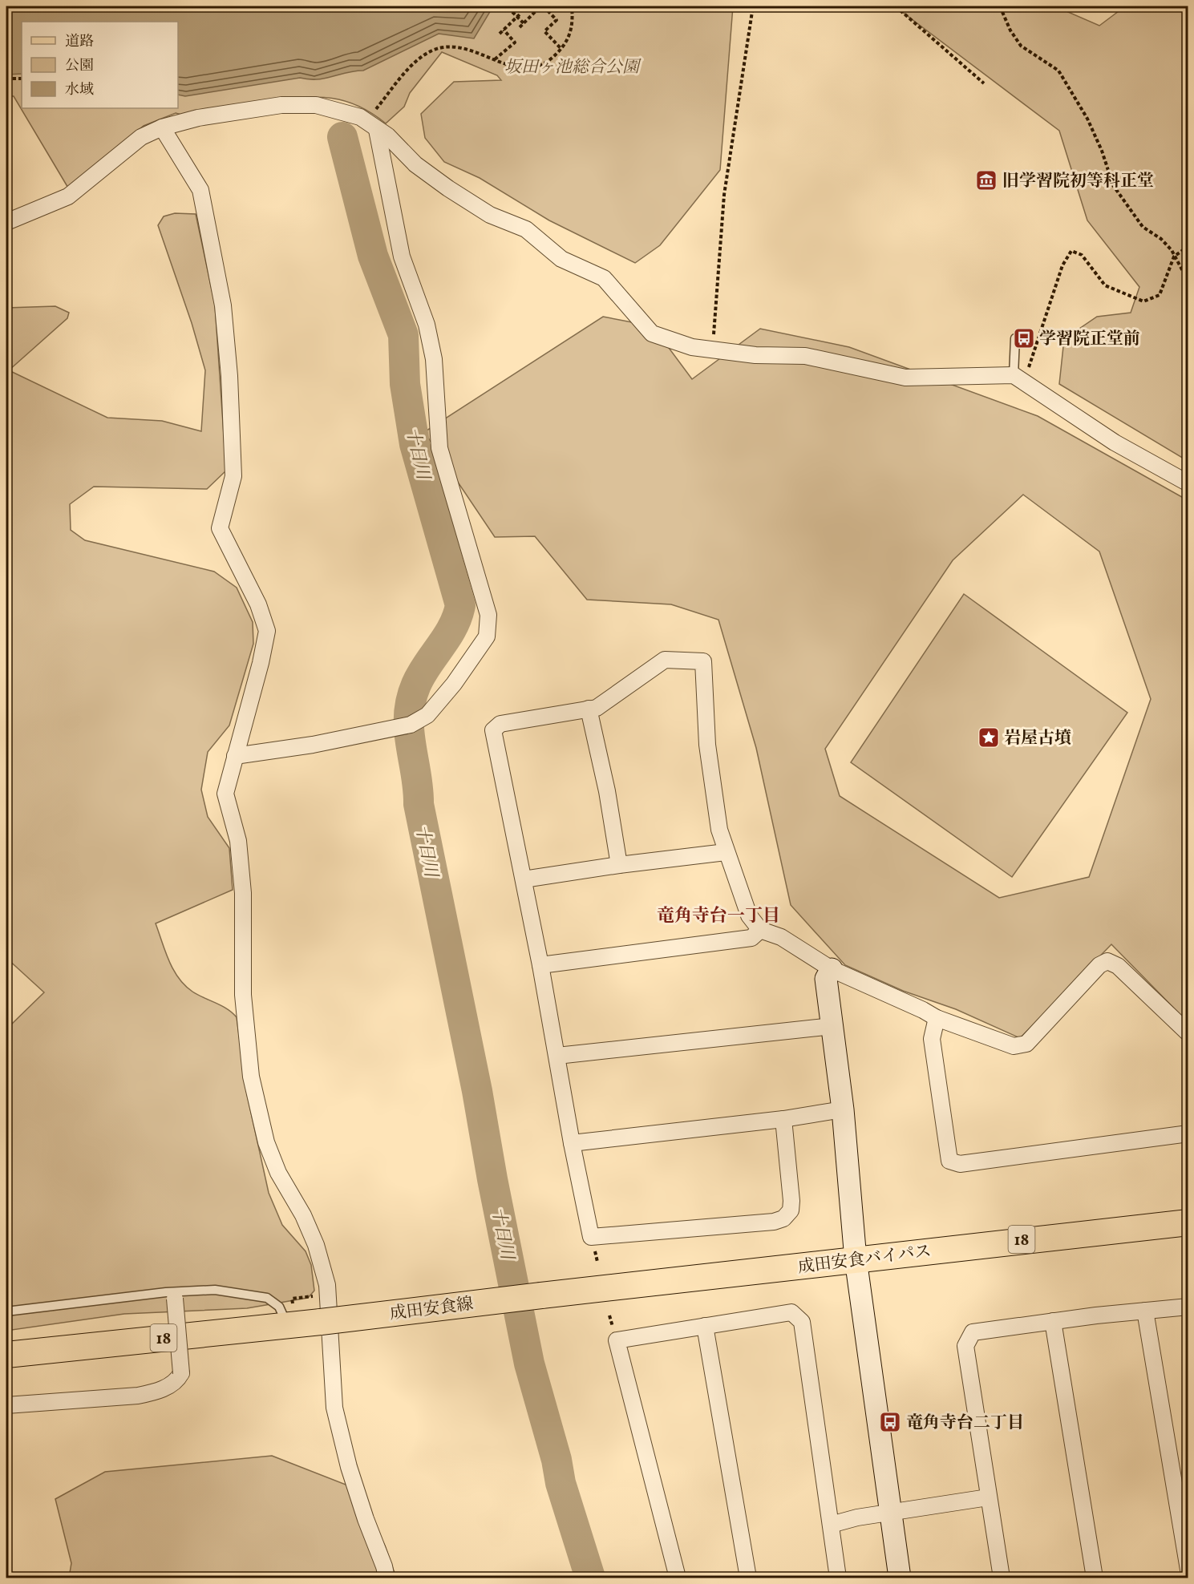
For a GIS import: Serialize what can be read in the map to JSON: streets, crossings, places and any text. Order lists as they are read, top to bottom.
{
  "streets": {
    "main road": ["18", "成田安食バイパス", "成田安食線"]
  },
  "crossings": [
    ["18", "成田安食線"],
    ["成田安食バイパス", "成田安食線"]
  ],
  "districts": ["竜角寺台一丁目"],
  "water": ["十日川"],
  "parks": ["坂田ヶ池総合公園"],
  "places": {
    "museum": ["旧学習院初等科正堂"],
    "bus stop": ["学習院正堂前", "竜角寺台二丁目"],
    "place": ["岩屋古墳"]
  },
  "legend": ["道路", "公園", "水域"]
}
